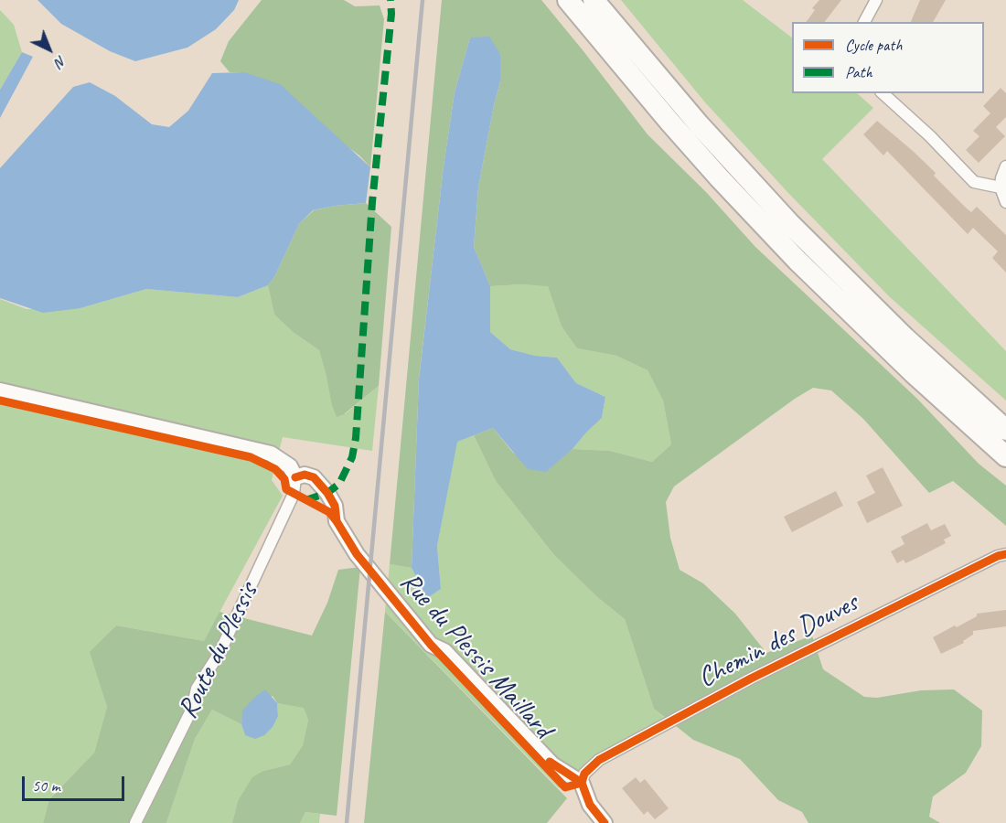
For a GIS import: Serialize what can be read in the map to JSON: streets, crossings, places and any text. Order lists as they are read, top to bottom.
{
  "streets": {
    "street": ["Chemin des Douves", "Route du Plessis", "Rue du Plessis Maillard"]
  },
  "crossings": [
    ["Chemin des Douves", "Rue du Plessis Maillard"],
    ["Route du Plessis", "Rue du Plessis Maillard"]
  ],
  "legend": ["Cycle path", "Path"],
  "scale_bar": "50 m",
  "north": "bottom right"
}
